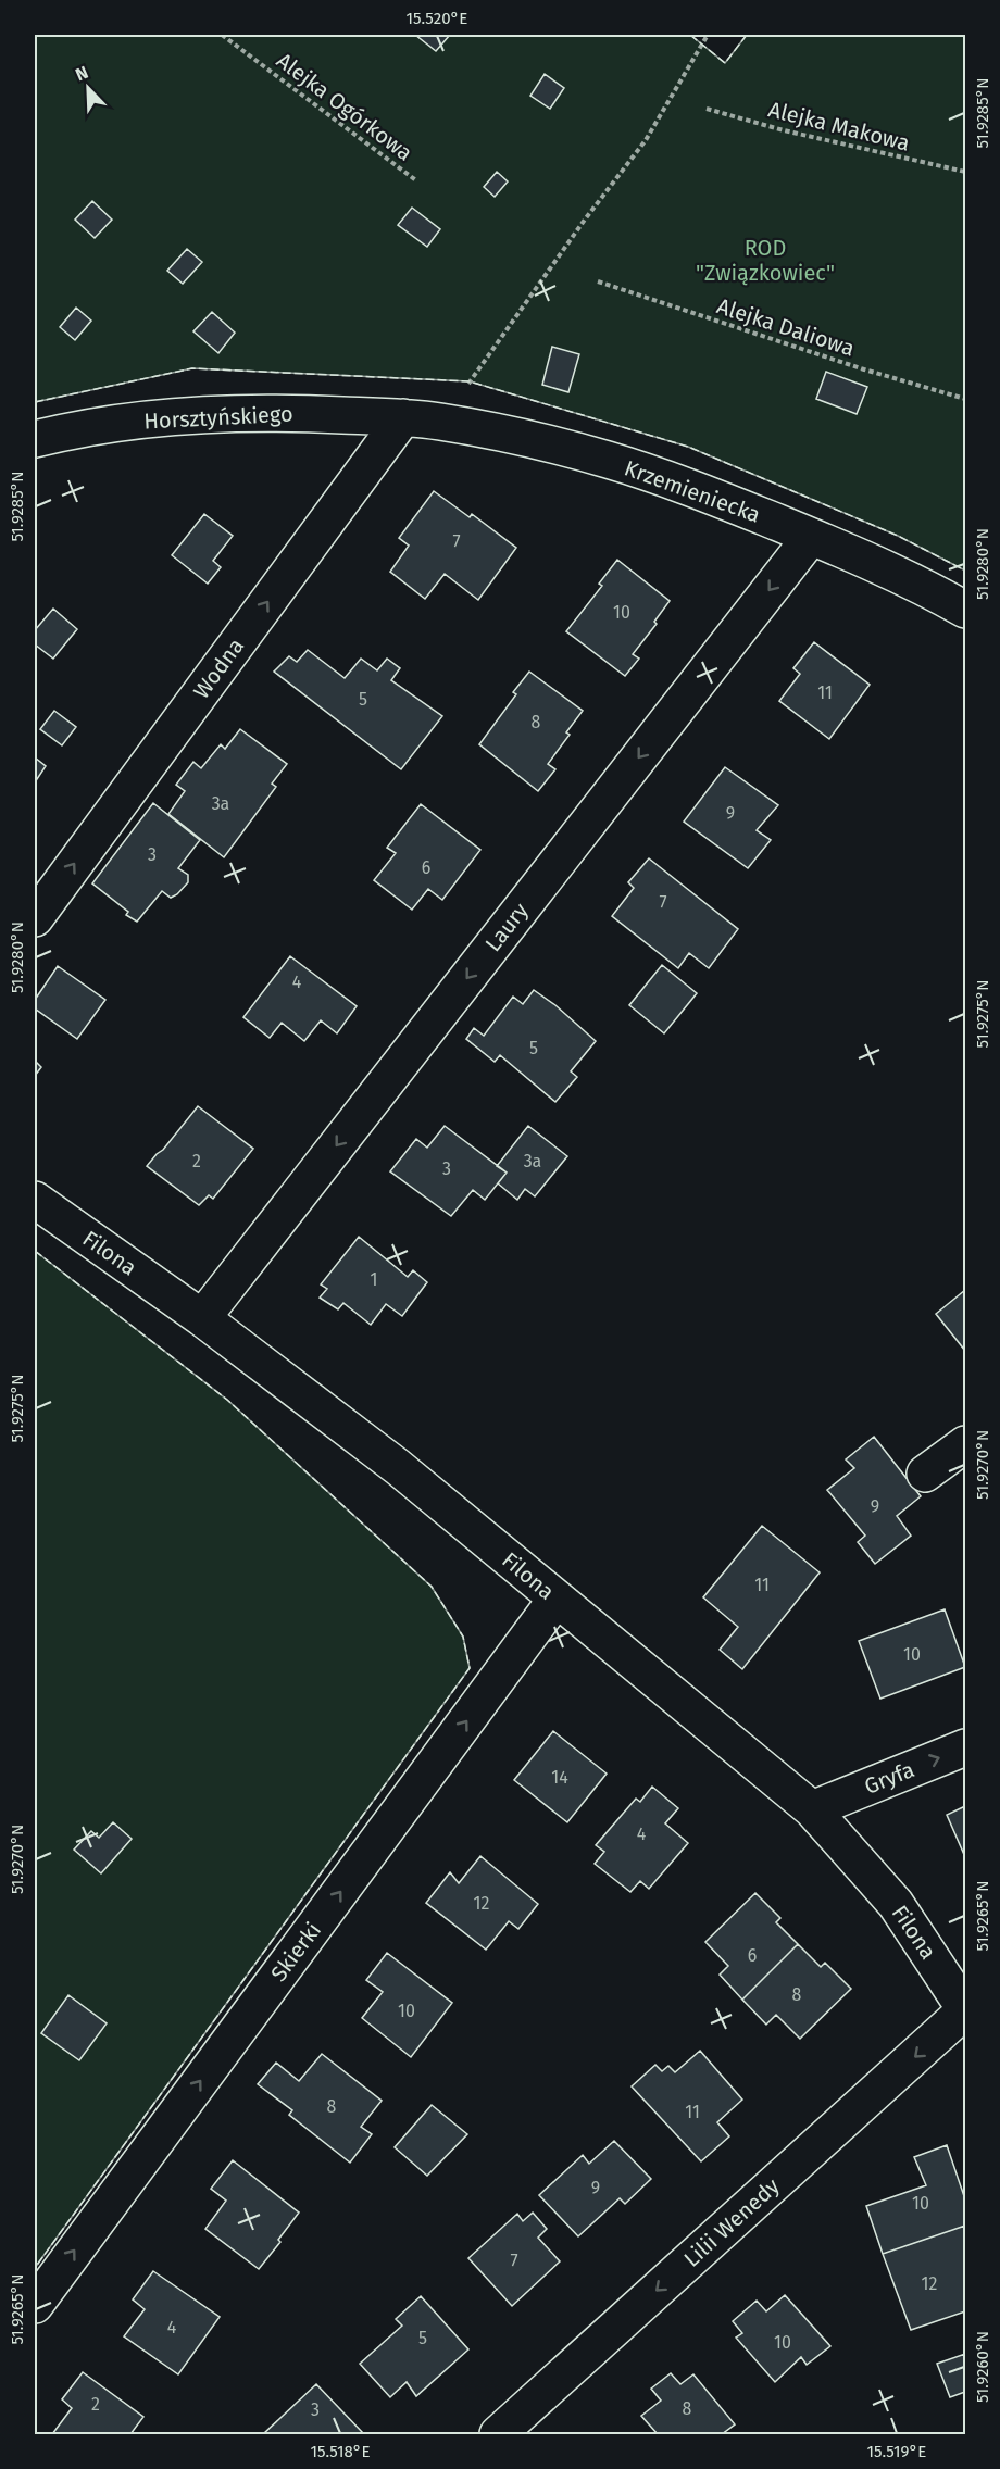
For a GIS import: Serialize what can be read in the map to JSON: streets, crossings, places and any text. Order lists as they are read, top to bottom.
{
  "streets": {
    "street": [
      "Horsztyńskiego",
      "Krzemieniecka",
      "Wodna",
      "Laury",
      "Filona",
      "Gryfa",
      "Skierki",
      "Lilii Wenedy"
    ],
    "path": ["Alejka Ogórkowa", "Alejka Makowa", "Alejka Daliowa"]
  },
  "crossings": [
    ["Horsztyńskiego", "Krzemieniecka"],
    ["Horsztyńskiego", "Wodna"],
    ["Krzemieniecka", "Wodna"],
    ["Krzemieniecka", "Laury"],
    ["Laury", "Filona"],
    ["Filona", "Gryfa"],
    ["Filona", "Skierki"],
    ["Filona", "Lilii Wenedy"]
  ],
  "one_way": [
    "Wodna",
    "Laury",
    "Gryfa",
    "Skierki",
    "Lilii Wenedy"
  ],
  "parks": ["ROD \"Związkowiec\""],
  "house_numbers": [
    "7",
    "10",
    "11",
    "5",
    "8",
    "3a",
    "9",
    "3",
    "6",
    "7",
    "4",
    "5",
    "2",
    "3a",
    "3",
    "1",
    "9",
    "11",
    "10",
    "14",
    "4",
    "12",
    "6",
    "8",
    "10",
    "8",
    "11",
    "9",
    "10",
    "7",
    "12",
    "4",
    "5",
    "10",
    "2",
    "8",
    "3"
  ],
  "north": "top left",
  "coordinates": [
    "15.520°E",
    "51.9285°N",
    "51.9280°N",
    "51.9275°N",
    "51.9270°N",
    "51.9265°N",
    "51.9260°N",
    "15.518°E",
    "15.519°E"
  ]
}
